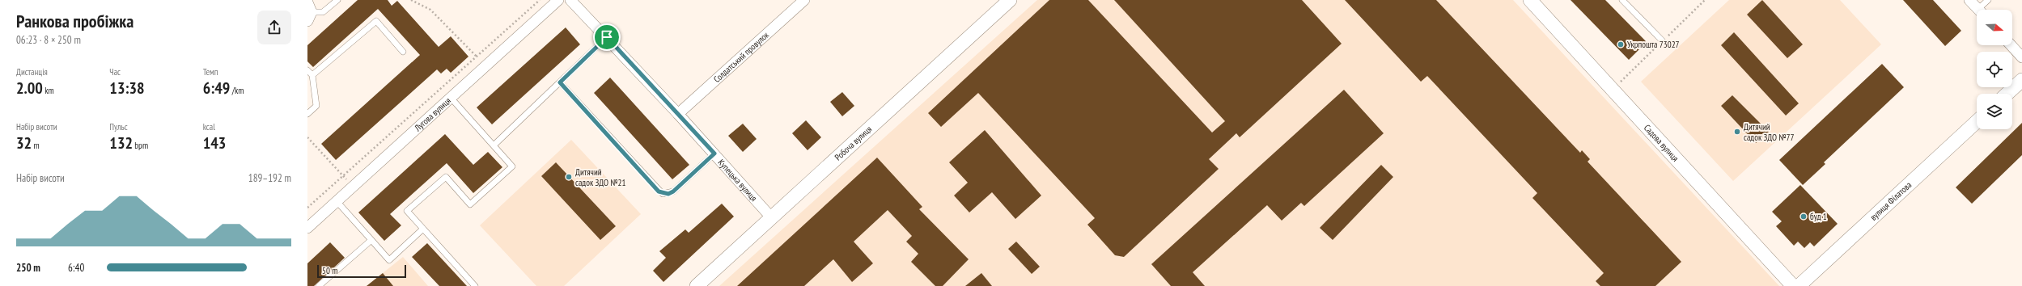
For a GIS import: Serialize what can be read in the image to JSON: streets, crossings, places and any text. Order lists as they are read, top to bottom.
{
  "streets": {
    "street": [
      "Солдатський провулок",
      "Лугова вулиця",
      "Робоча вулиця",
      "Садова вулиця",
      "Купецька вулиця",
      "вулиця Філатова"
    ]
  },
  "crossings": [
    ["Солдатський провулок", "Купецька вулиця"],
    ["Робоча вулиця", "Купецька вулиця"]
  ],
  "places": [
    "Укрпошта 73027",
    "Дитячий садок ЗДО №77",
    "Дитячий садок ЗДО №21",
    "буд 1"
  ],
  "scale_bar": "50 m",
  "north": "right",
  "page": {
    "heading": ["Ранкова пробіжка", "06:23 · 8 × 250 m"],
    "stats": [
      ["Дистанція", "2.00 km"],
      ["Час", "13:38"],
      ["Темп", "6:49 /km"],
      ["Набір висоти", "32 m"],
      ["Пульс", "132 bpm"],
      ["kcal", "143"]
    ],
    "chart": ["Набір висоти", "189–192 m"],
    "list": [
      {
        "name": "250 m",
        "note": "6:40"
      }
    ],
    "scale": "50 m"
  }
}
